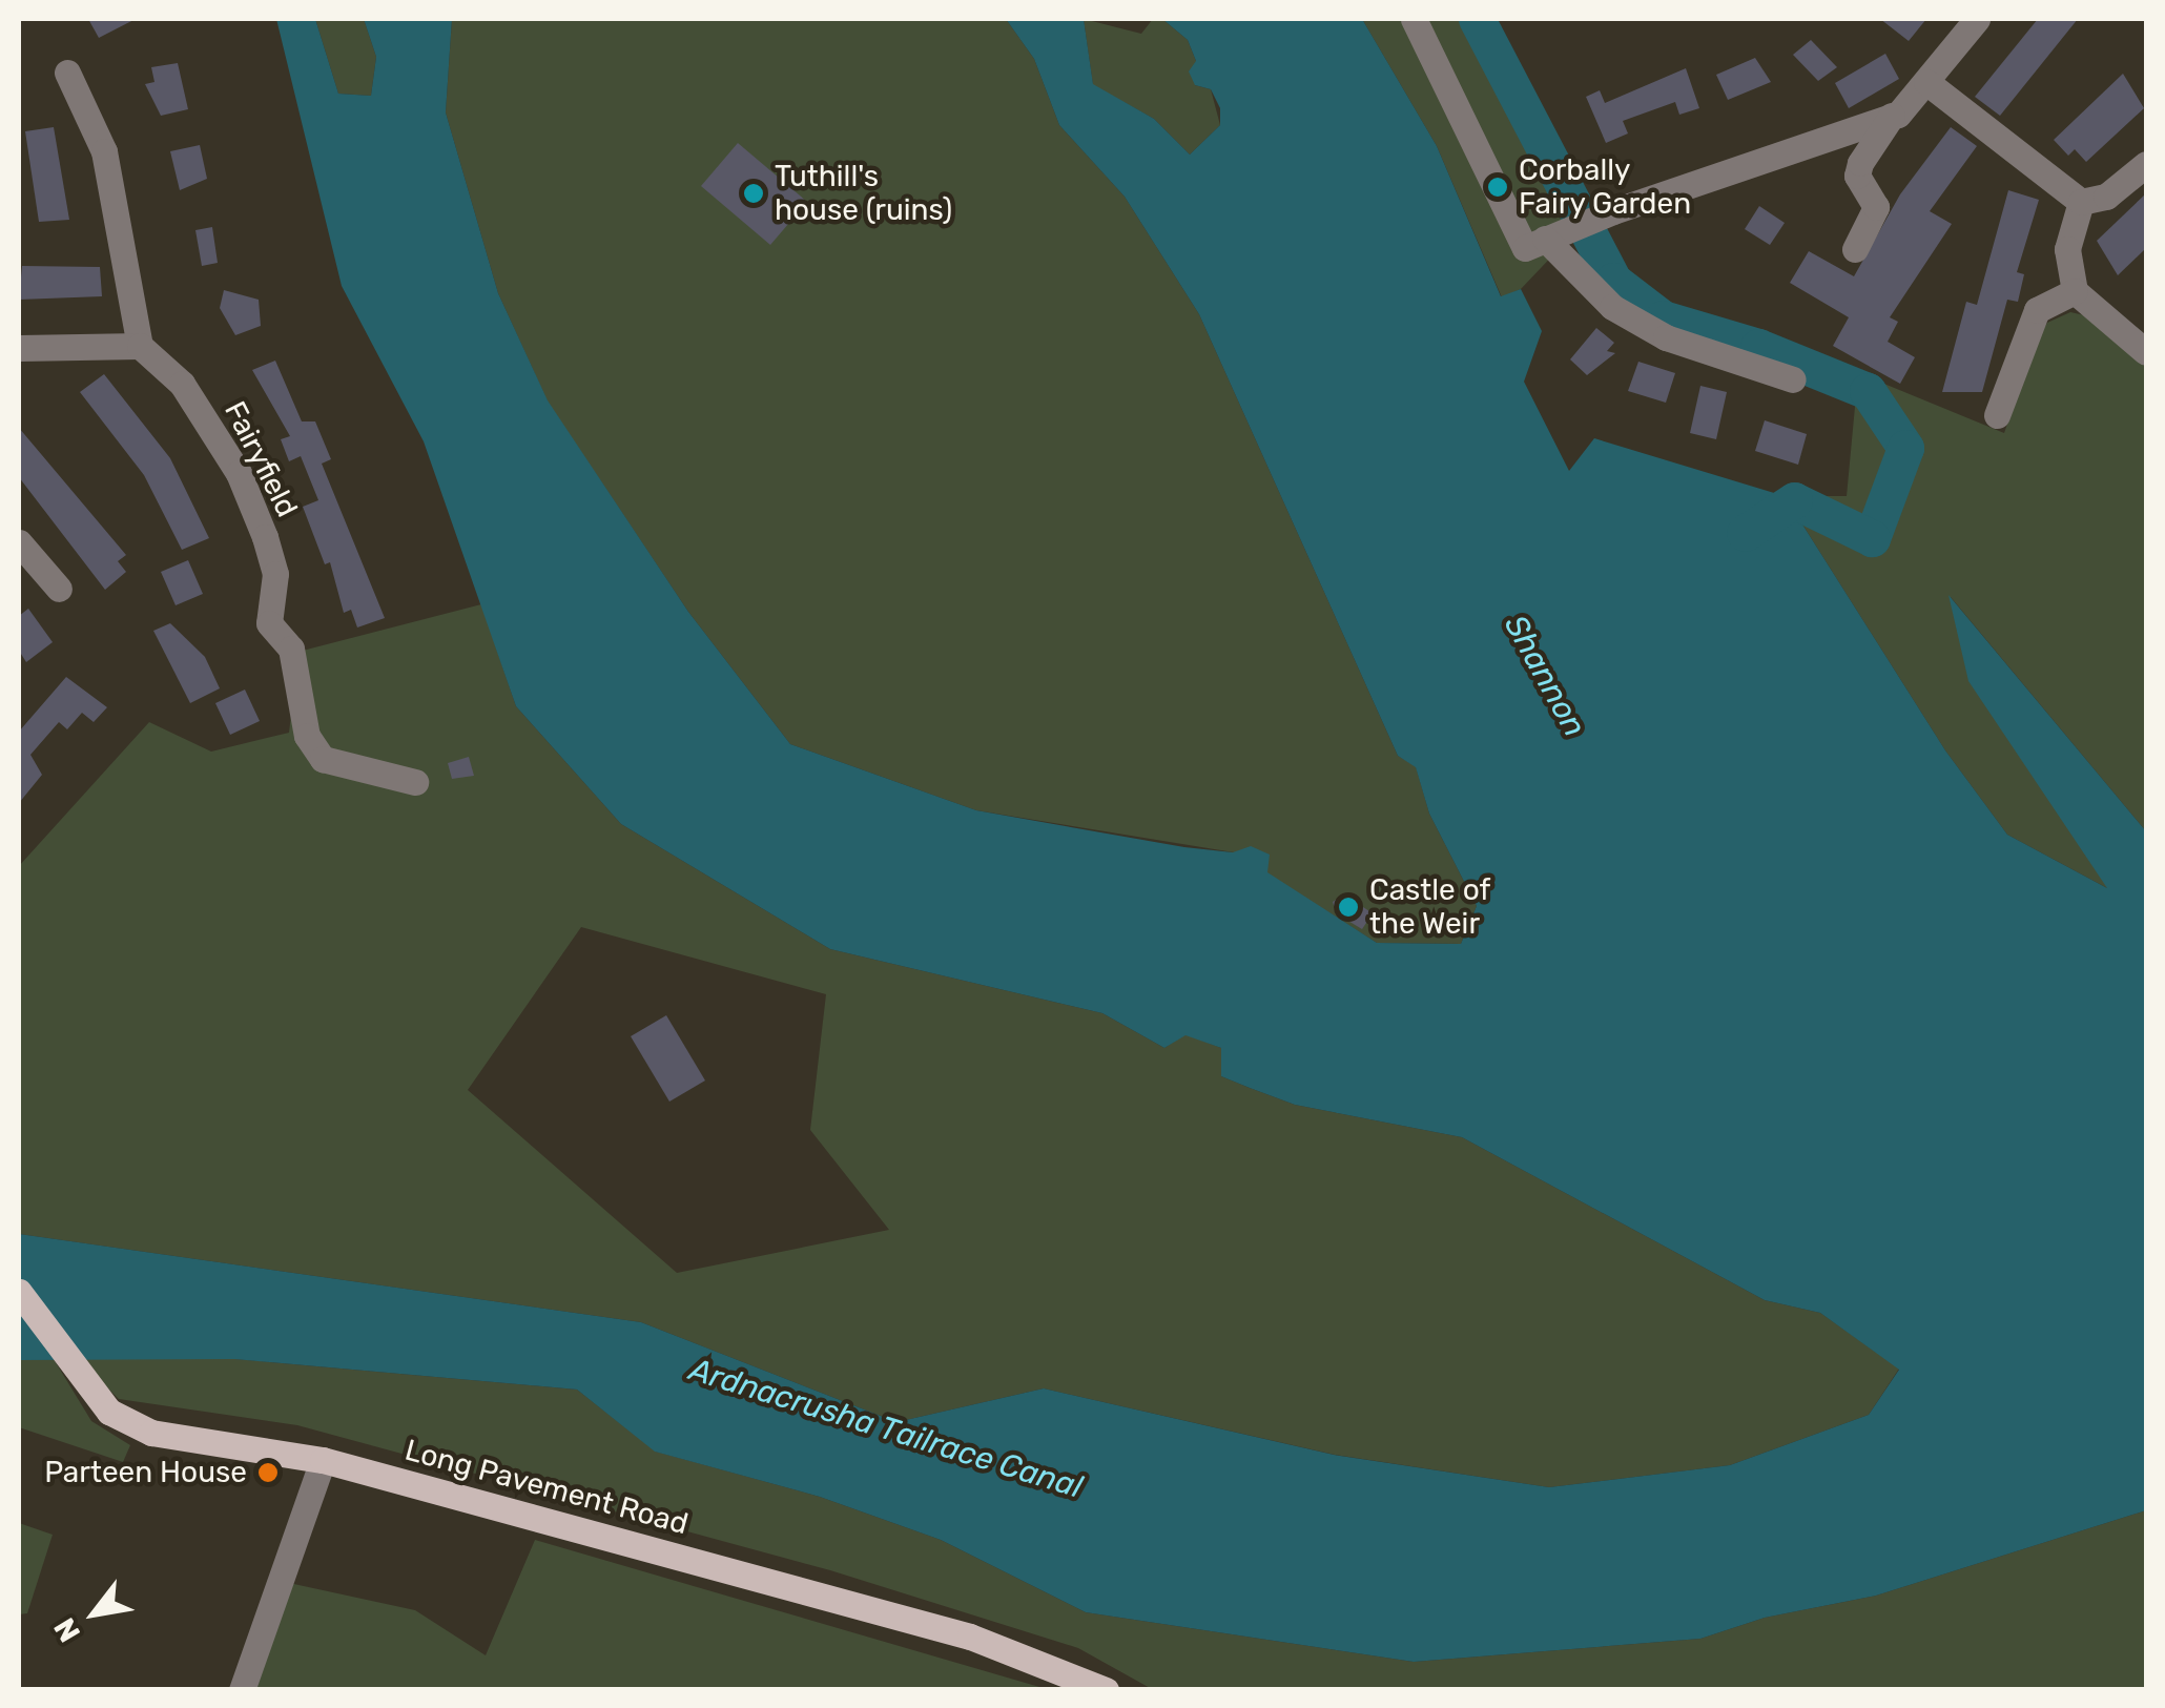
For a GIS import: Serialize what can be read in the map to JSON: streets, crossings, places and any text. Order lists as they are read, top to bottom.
{
  "streets": {
    "main road": ["Long Pavement Road"],
    "street": ["Fairyfield"]
  },
  "water": ["Shannon", "Ardnacrusha Tailrace Canal"],
  "places": [
    "Corbally Fairy Garden",
    "Tuthill's house (ruins)",
    "Castle of the Weir",
    "Parteen House"
  ],
  "north": "bottom left"
}
